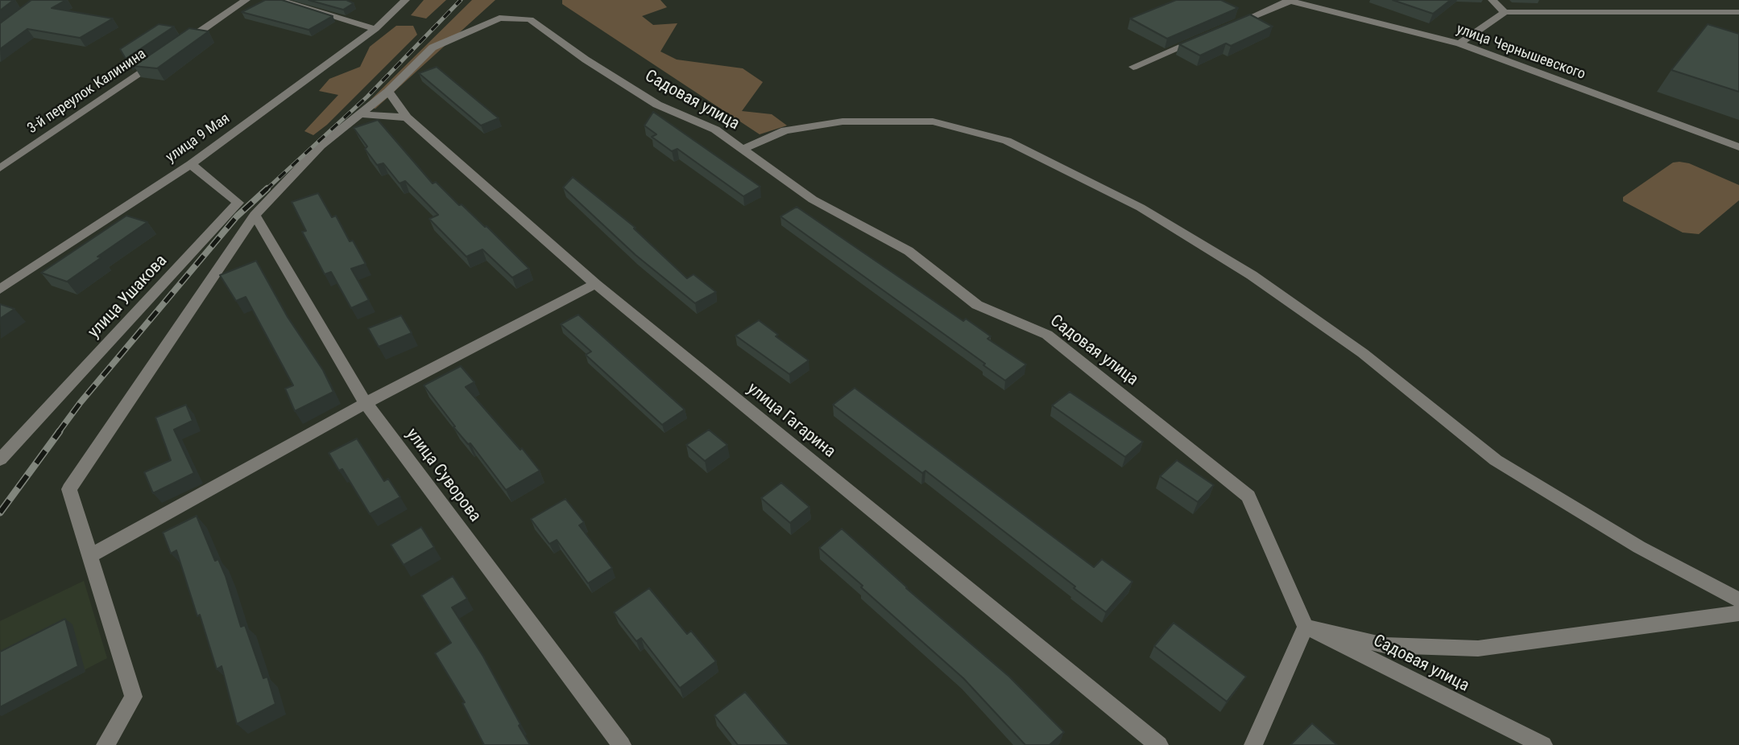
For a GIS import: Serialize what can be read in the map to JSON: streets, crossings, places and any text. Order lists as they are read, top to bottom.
{
  "streets": {
    "street": [
      "улица Чернышевского",
      "3-й переулок Калинина",
      "Садовая улица",
      "улица 9 Мая",
      "улица Ушакова",
      "улица Гагарина",
      "улица Суворова"
    ]
  },
  "crossings": [
    ["Садовая улица", "улица Гагарина"],
    ["улица 9 Мая", "улица Ушакова"]
  ]
}
